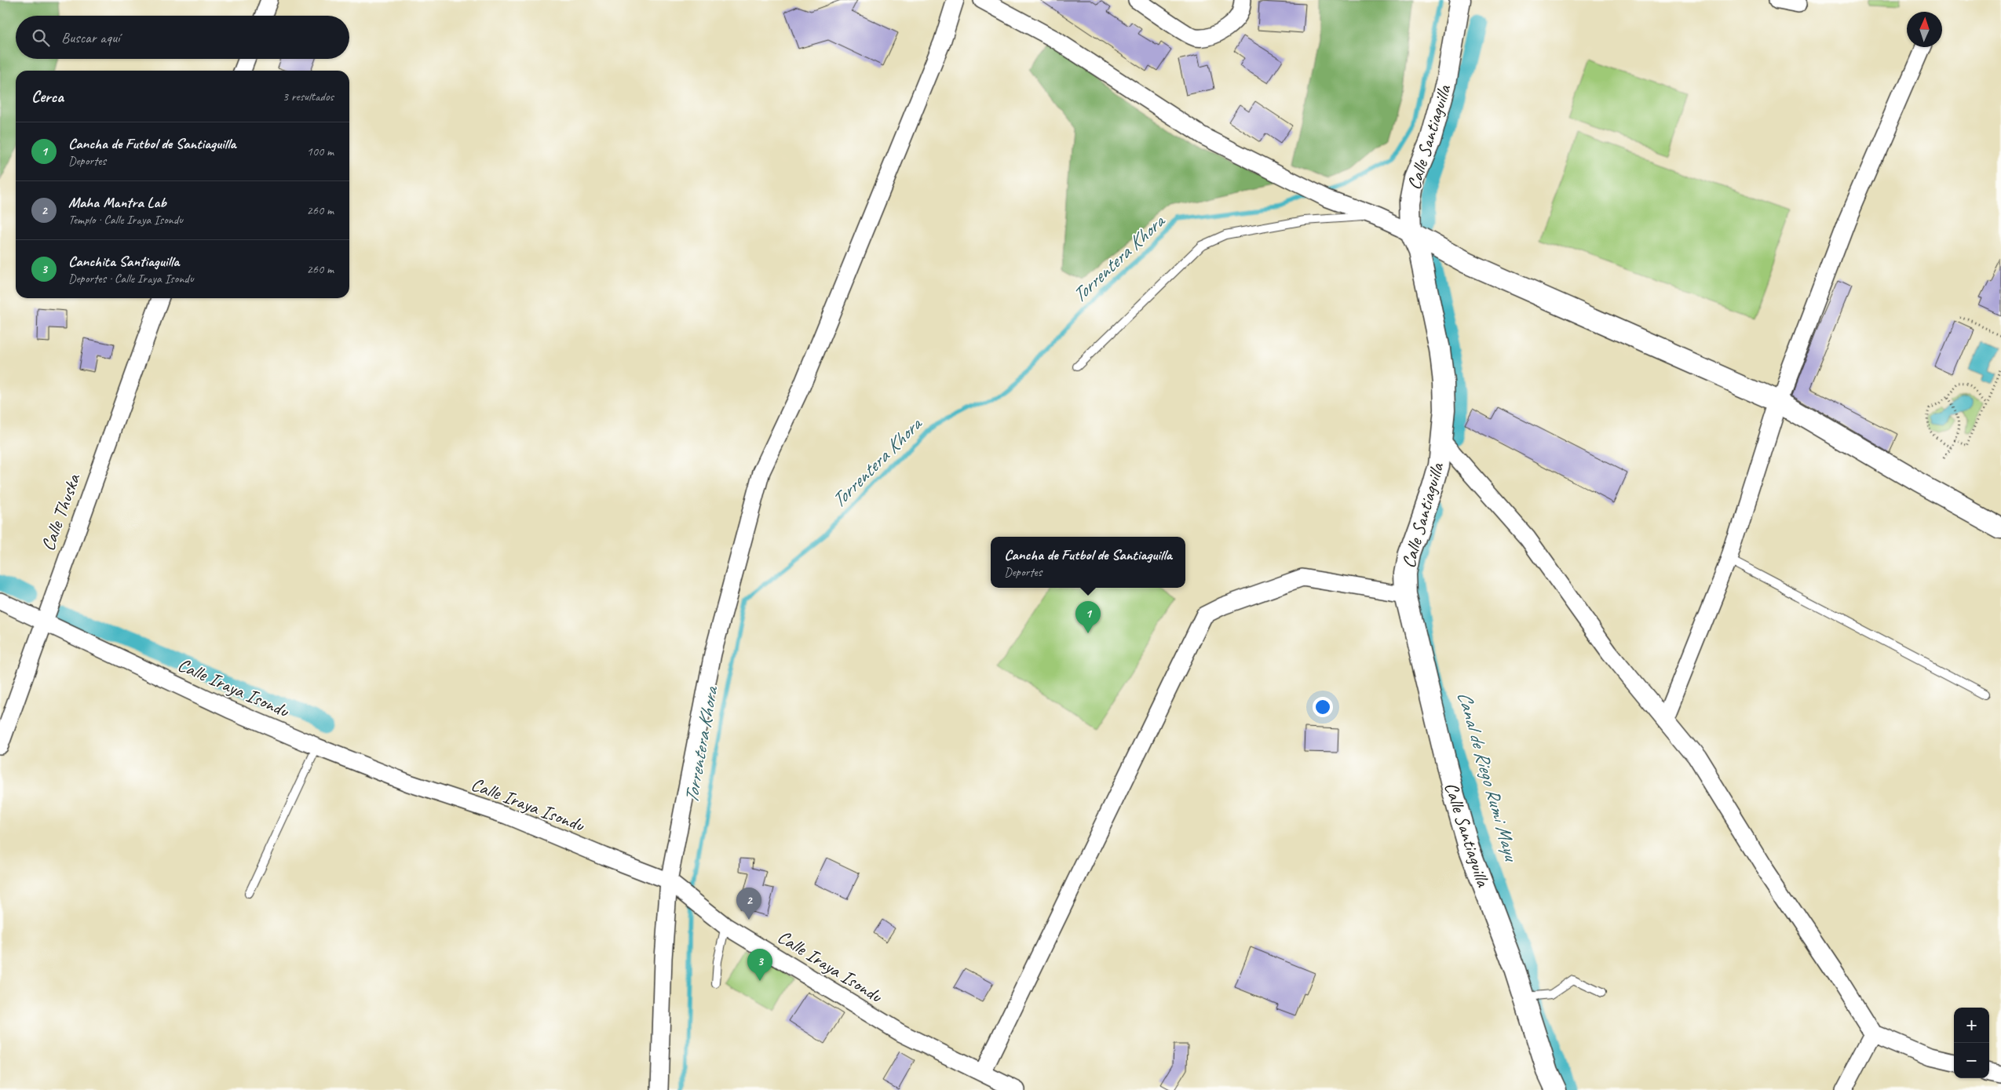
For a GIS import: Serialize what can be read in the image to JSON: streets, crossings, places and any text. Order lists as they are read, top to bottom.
{
  "streets": {
    "street": ["Calle Santiaguilla", "Calle Thuska", "Calle Iraya Isondu"]
  },
  "crossings": [
    ["Calle Thuska", "Calle Iraya Isondu"]
  ],
  "water": ["Torrentera Khora", "Canal de Riego Rumi Mayu"],
  "north": "top",
  "page": {
    "search": "Buscar aquí",
    "heading": ["Cerca", "3 resultados"],
    "list": [
      {
        "mark": "1",
        "name": "Cancha de Futbol de Santiaguilla",
        "note": "Deportes",
        "value": "100 m"
      },
      {
        "mark": "2",
        "name": "Maha Mantra Lab",
        "note": "Templo · Calle Iraya Isondu",
        "value": "260 m"
      },
      {
        "mark": "3",
        "name": "Canchita Santiaguilla",
        "note": "Deportes · Calle Iraya Isondu",
        "value": "260 m"
      }
    ],
    "popup": ["Cancha de Futbol de Santiaguilla", "Deportes"],
    "pins": ["1", "2", "3"],
    "map_buttons": ["+", "−"]
  }
}
